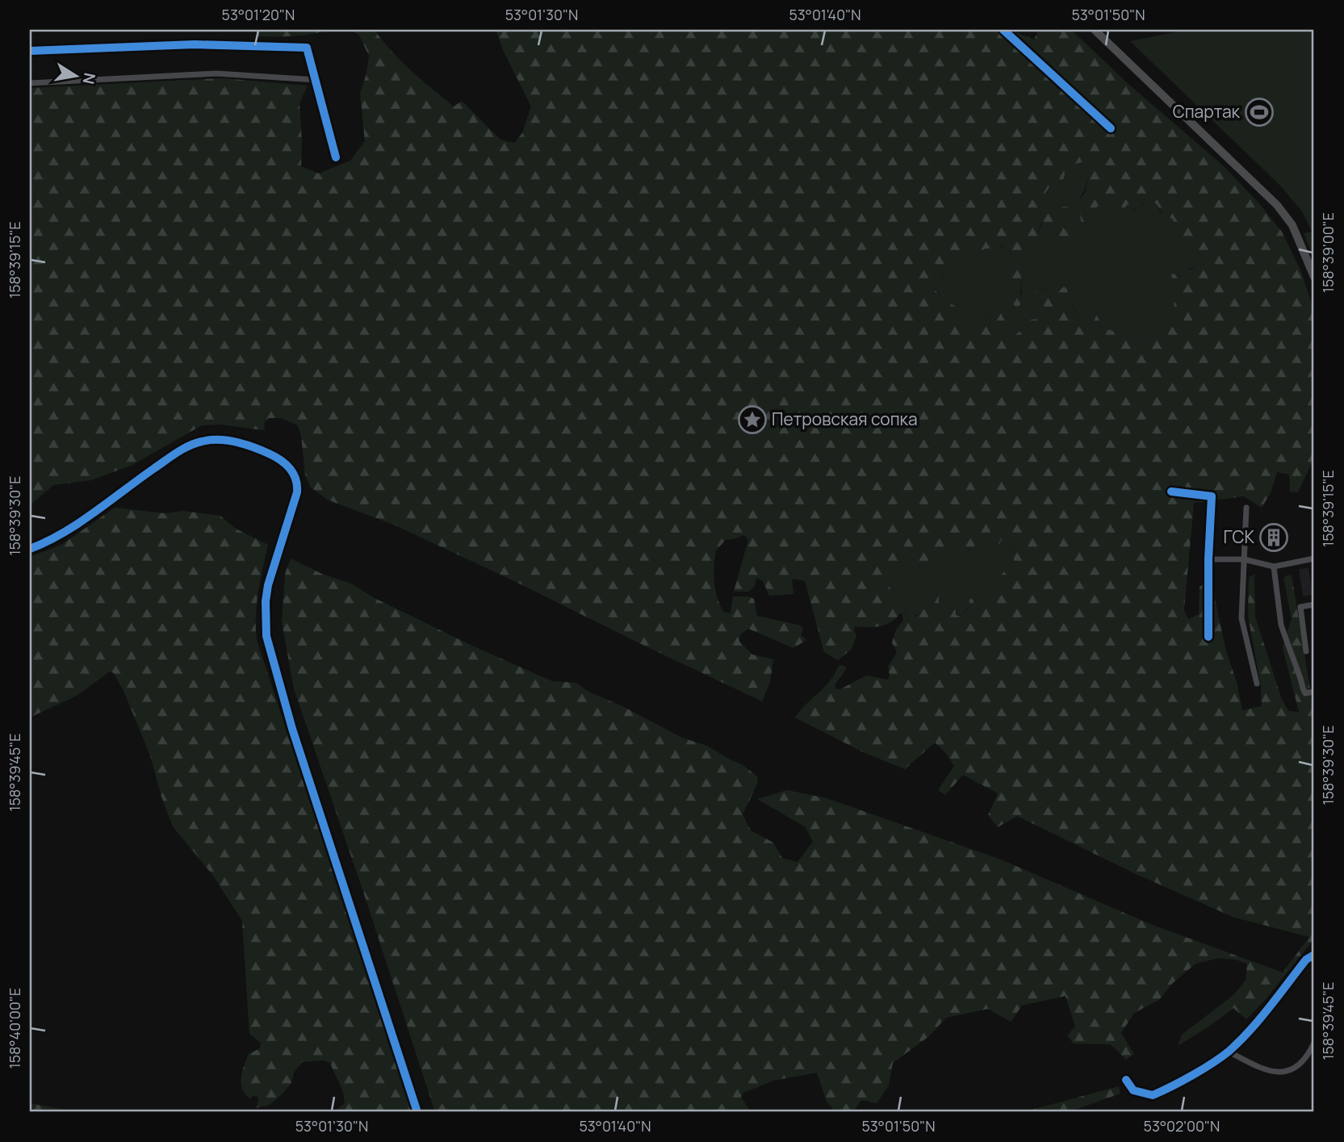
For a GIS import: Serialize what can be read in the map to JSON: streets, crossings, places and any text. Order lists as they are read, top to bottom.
{
  "places": {
    "sports": ["Спартак"],
    "place": ["Петровская сопка"],
    "building": ["ГСК"]
  },
  "north": "right",
  "coordinates": [
    "53°01'20\"N",
    "53°01'30\"N",
    "53°01'40\"N",
    "53°01'50\"N",
    "158°39'00\"E",
    "158°39'15\"E",
    "158°39'30\"E",
    "158°39'45\"E",
    "158°40'00\"E",
    "53°02'00\"N"
  ]
}
